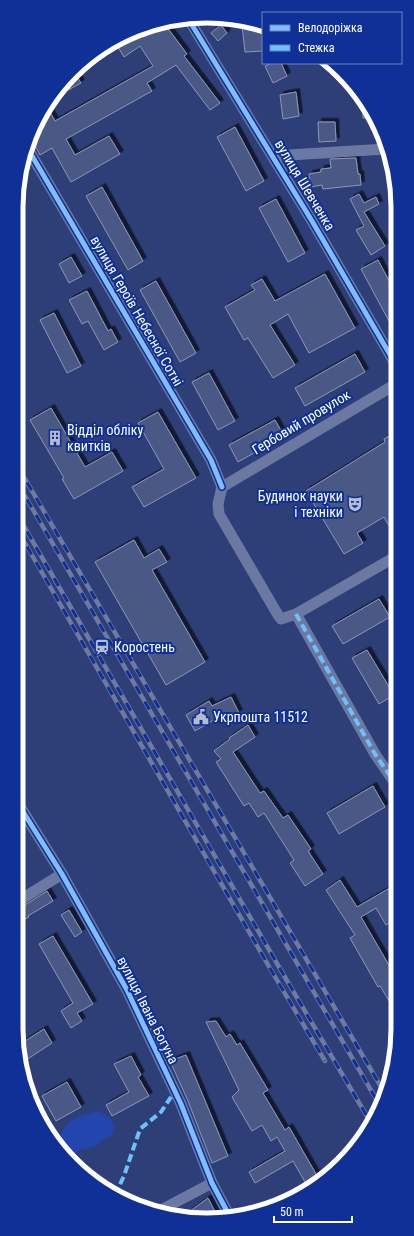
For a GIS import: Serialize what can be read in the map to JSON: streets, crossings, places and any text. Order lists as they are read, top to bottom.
{
  "streets": {
    "street": [
      "вулиця Шевченка",
      "вулиця Героїв Небесної Сотні",
      "Гербовий провулок",
      "вулиця Івана Богуна"
    ]
  },
  "crossings": [
    ["вулиця Героїв Небесної Сотні", "Гербовий провулок"]
  ],
  "places": {
    "building": ["Відділ обліку квитків"],
    "theatre": ["Будинок науки і техніки"],
    "station": ["Коростень"],
    "public building": ["Укрпошта 11512"]
  },
  "legend": ["Велодоріжка", "Стежка"],
  "scale_bar": "50 m"
}
